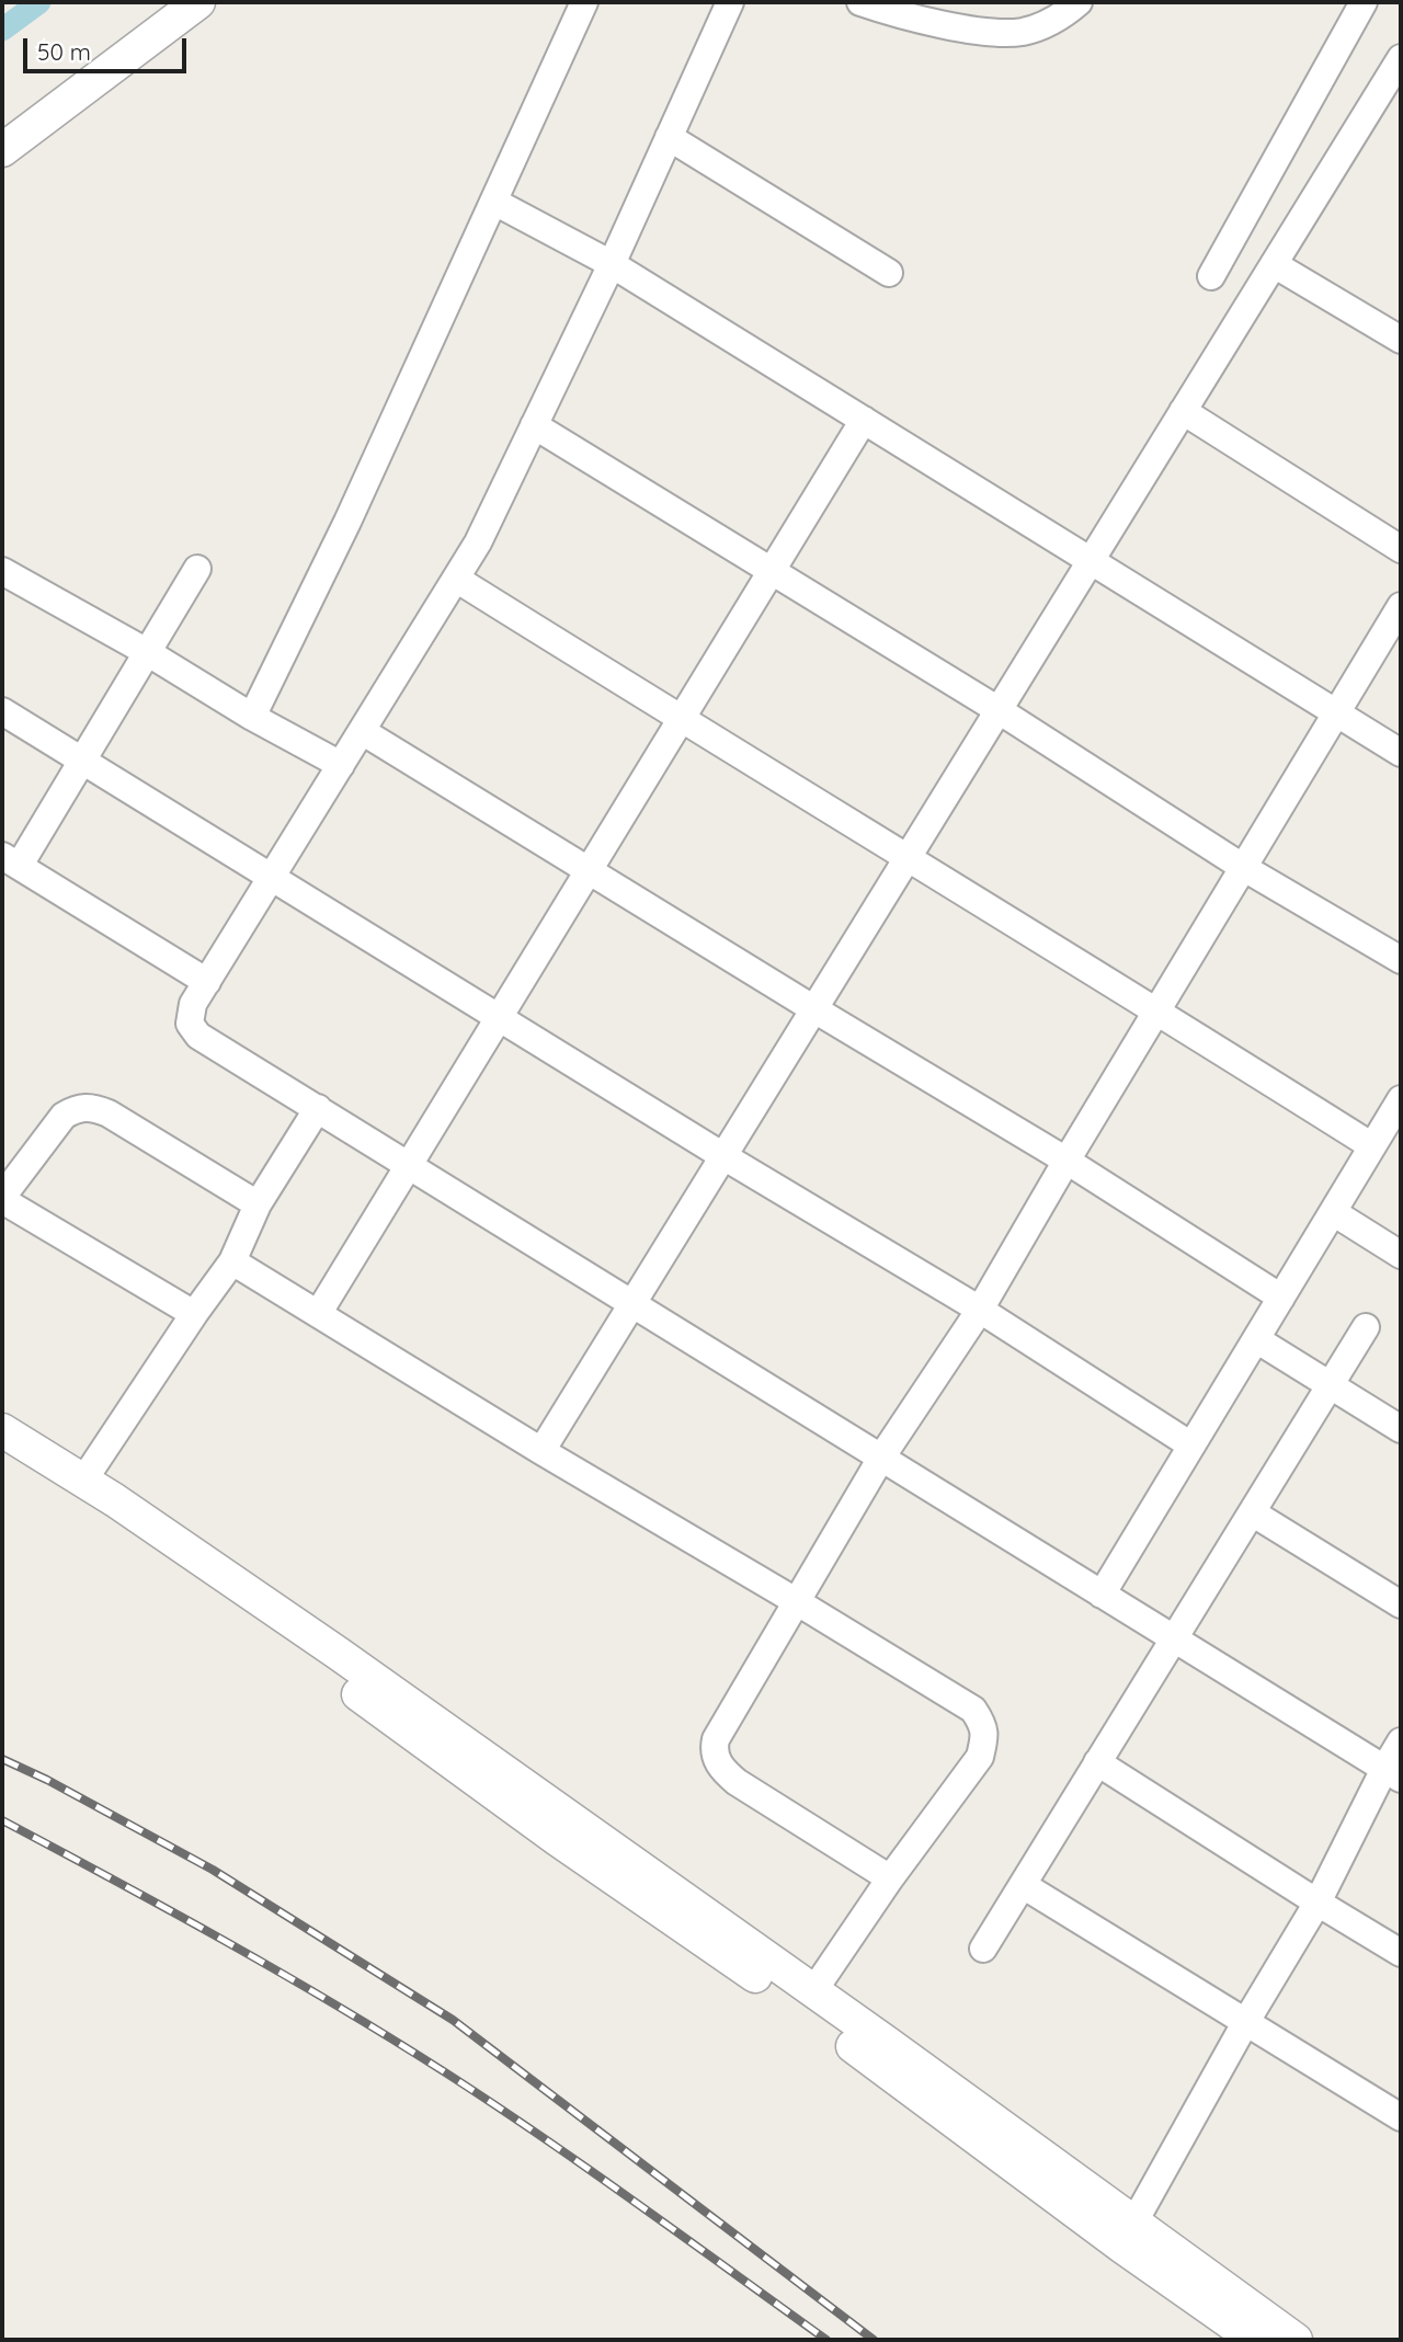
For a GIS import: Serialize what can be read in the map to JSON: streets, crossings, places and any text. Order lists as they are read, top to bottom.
{
  "scale_bar": "50 m"
}
